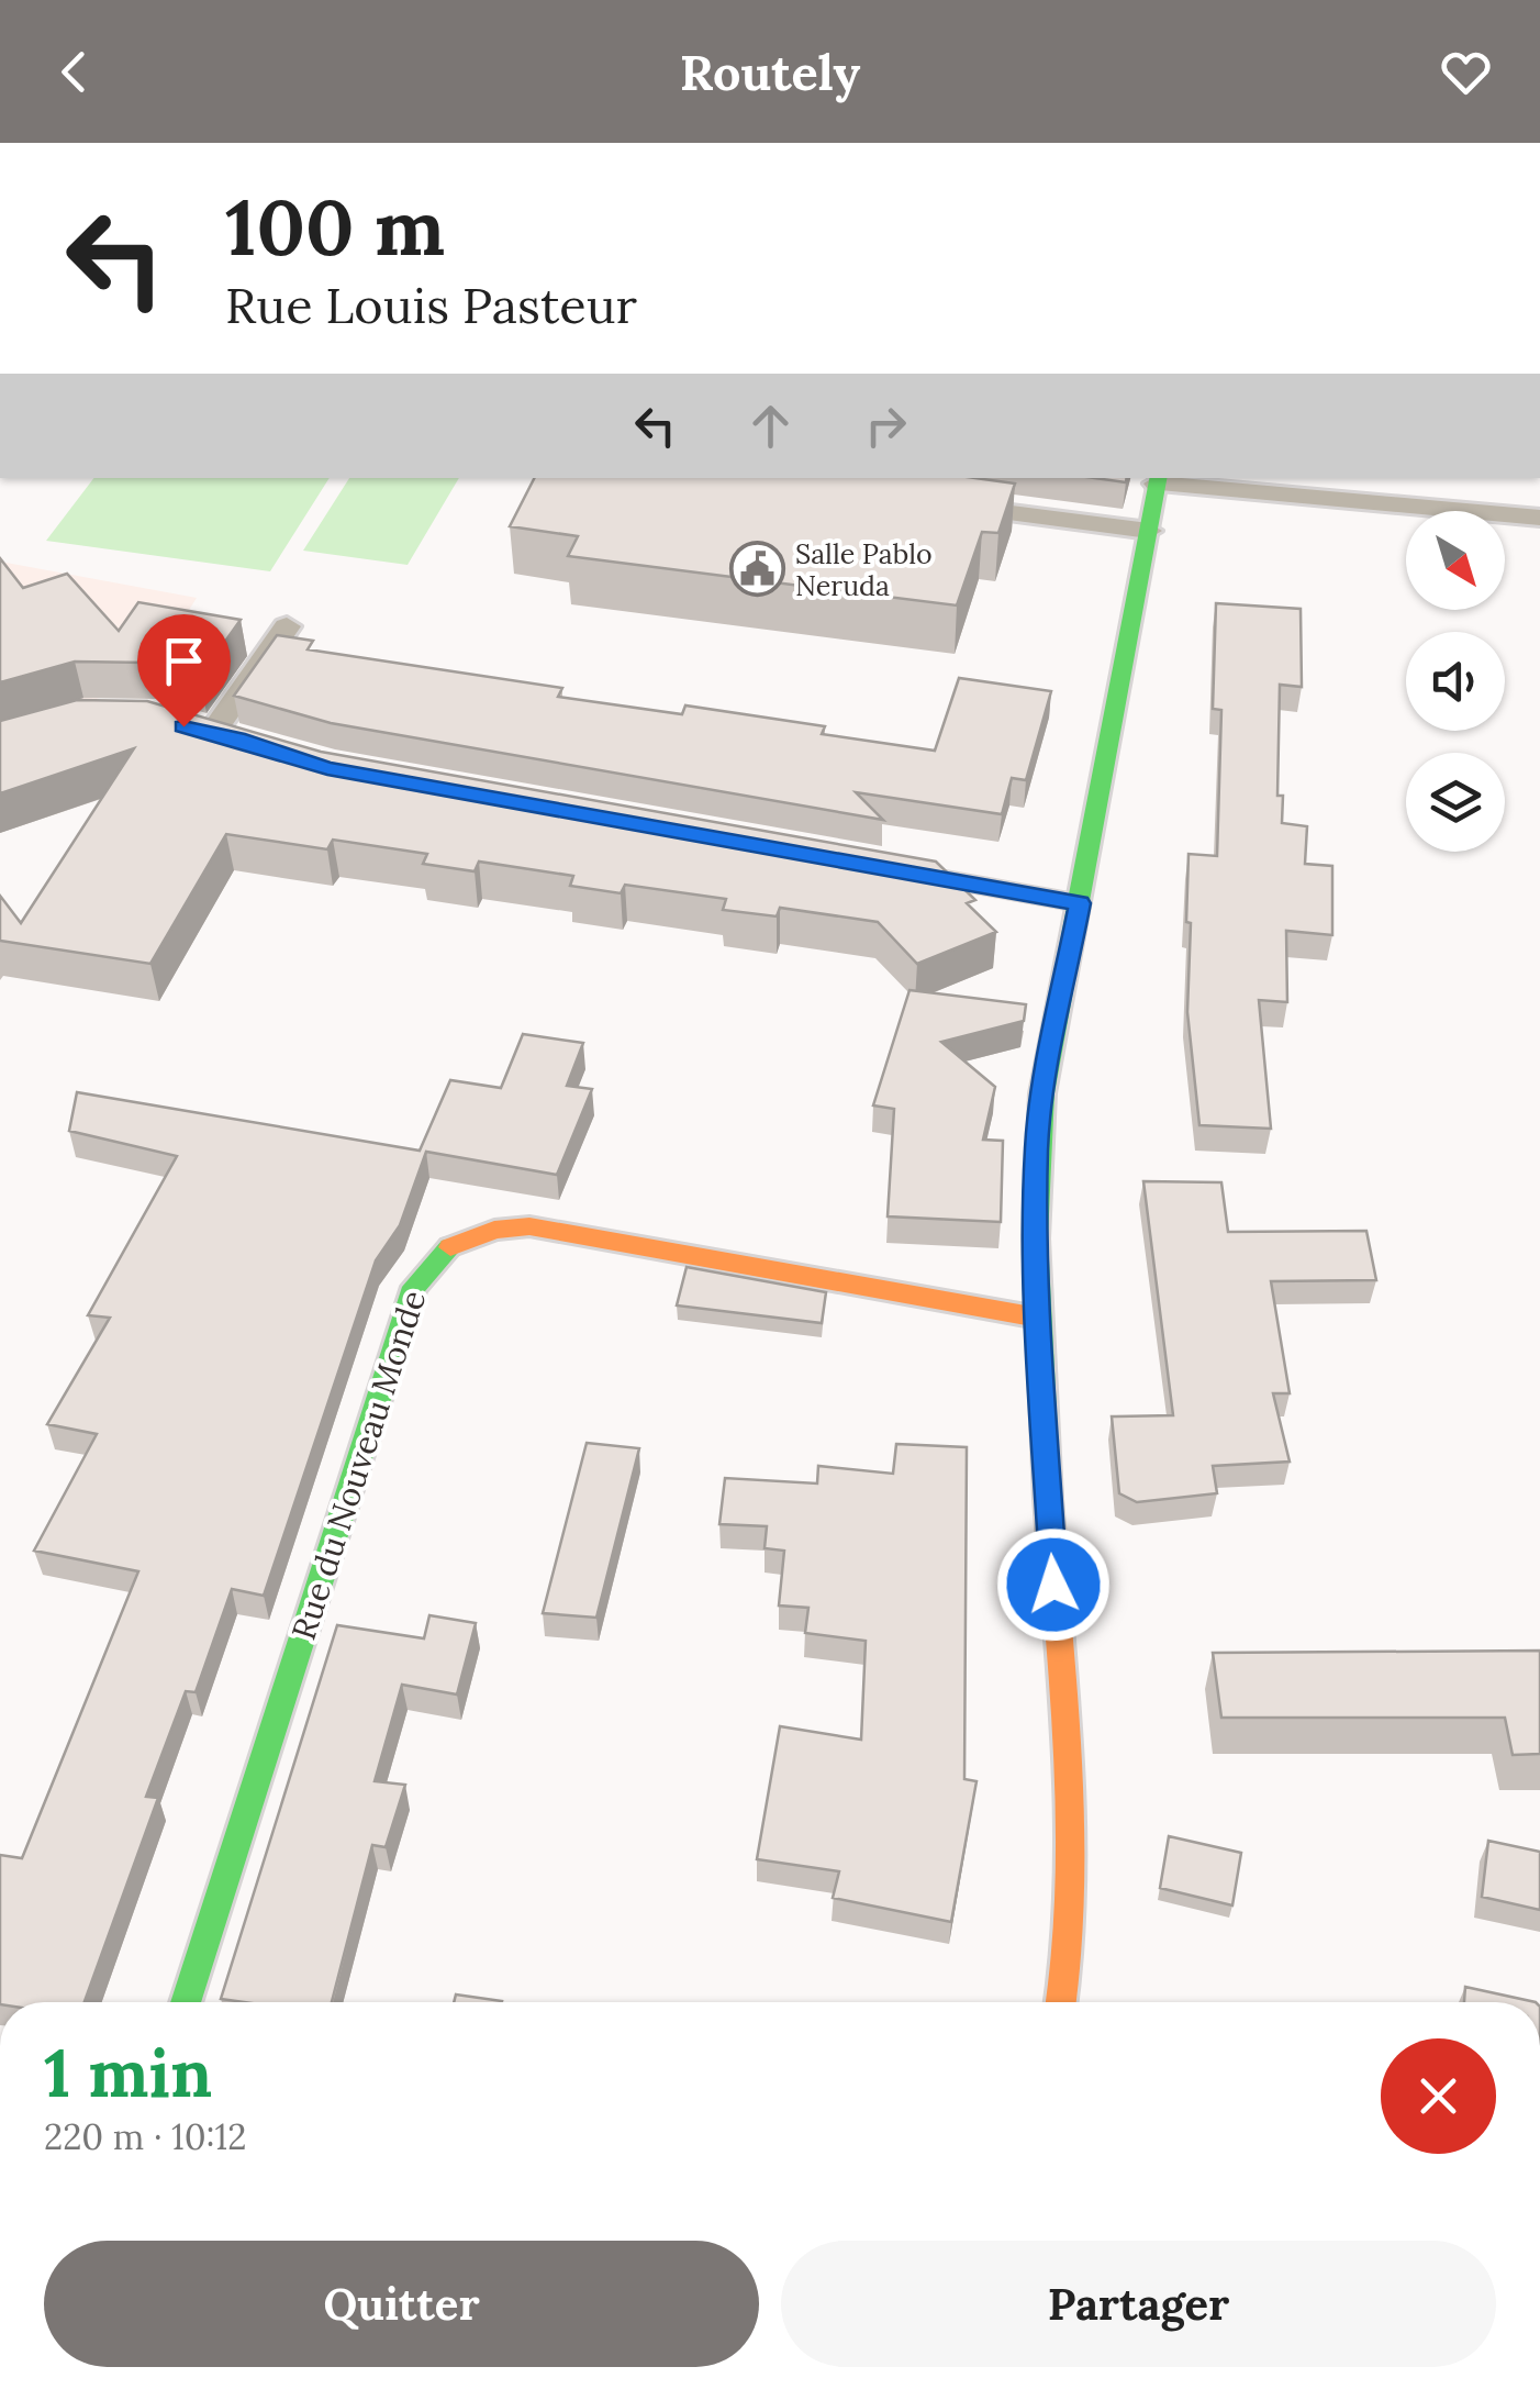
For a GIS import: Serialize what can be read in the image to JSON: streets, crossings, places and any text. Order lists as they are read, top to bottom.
{
  "streets": {
    "street": ["Rue du Nouveau Monde"]
  },
  "places": {
    "public building": ["Salle Pablo Neruda"]
  },
  "north": "bottom right",
  "page": {
    "header": "Routely",
    "turn": ["100 m", "Rue Louis Pasteur"],
    "heading": ["1 min", "220 m · 10:12"],
    "buttons": ["Quitter", "Partager"]
  }
}
